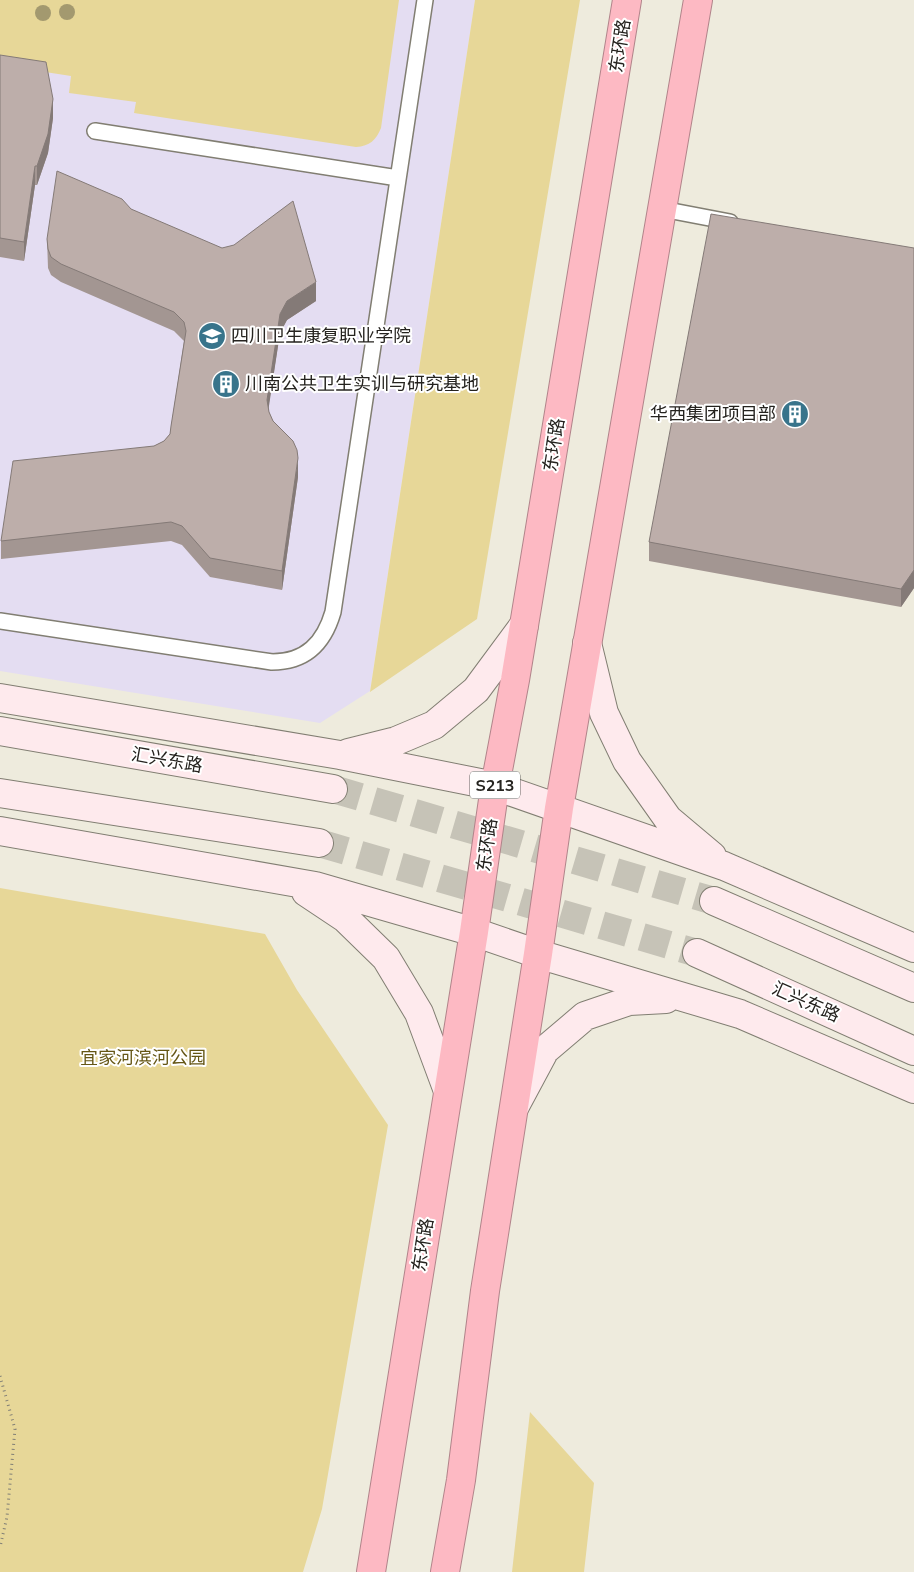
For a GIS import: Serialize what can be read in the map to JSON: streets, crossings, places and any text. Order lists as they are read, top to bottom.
{
  "streets": {
    "highway": ["东环路", "S213"],
    "main road": ["汇兴东路"]
  },
  "parks": ["宜家河滨河公园"],
  "places": {
    "school or university": ["四川卫生康复职业学院"],
    "building": ["川南公共卫生实训与研究基地", "华西集团项目部"]
  }
}
